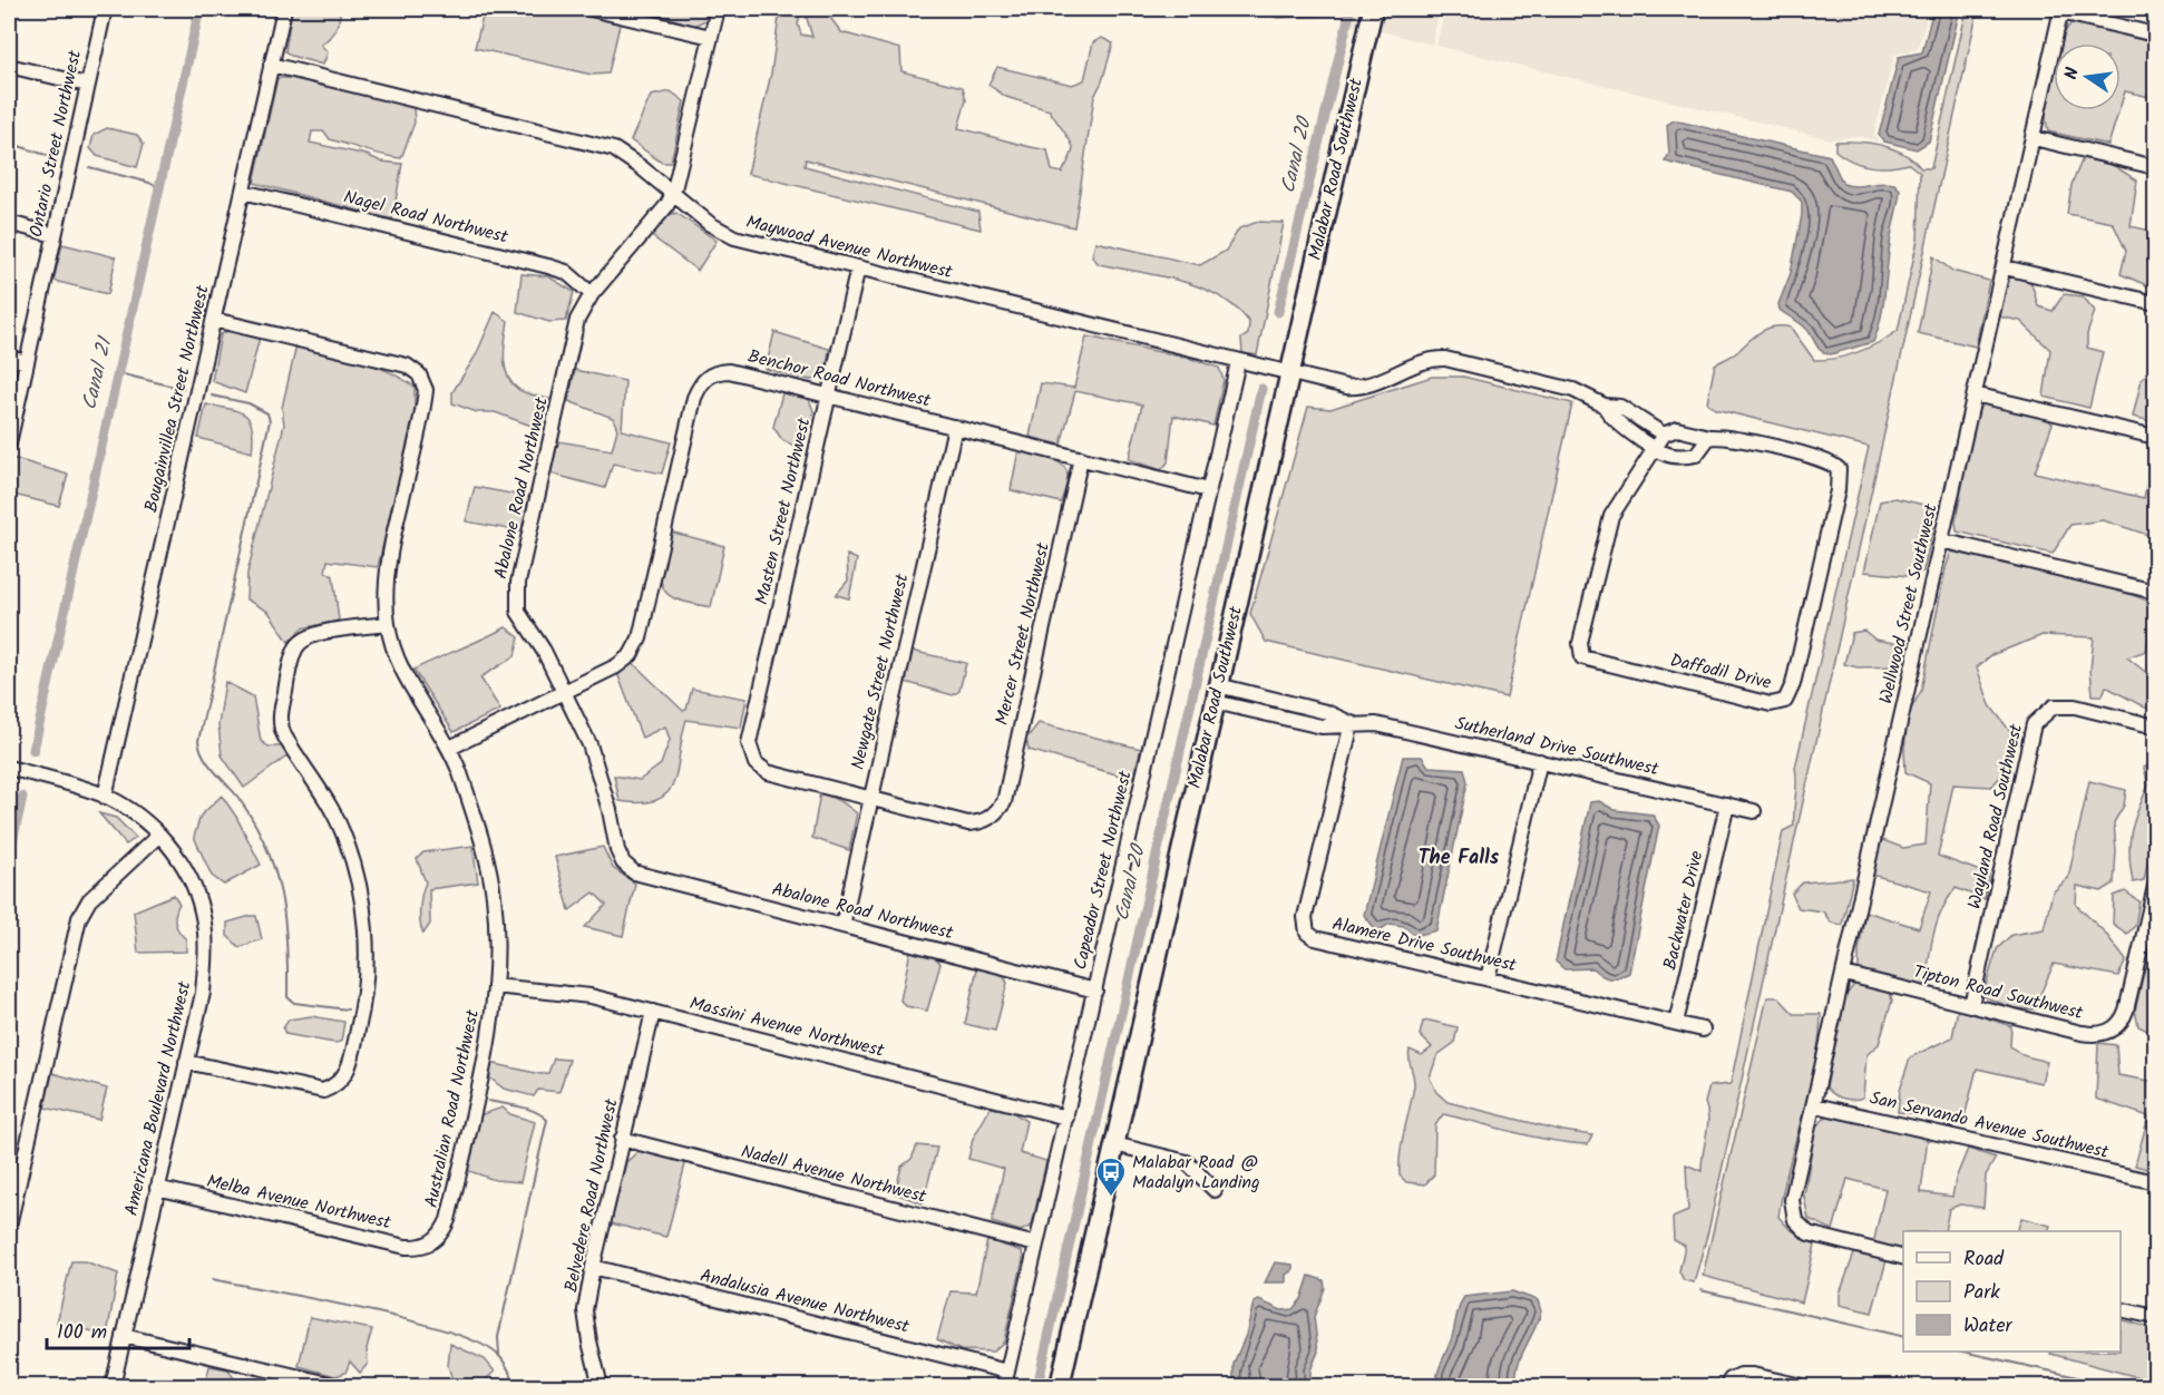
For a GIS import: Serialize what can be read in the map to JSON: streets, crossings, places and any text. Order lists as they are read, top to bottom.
{
  "streets": {
    "main road": ["Malabar Road Southwest"],
    "street": [
      "Ontario Street Northwest",
      "Nagel Road Northwest",
      "Maywood Avenue Northwest",
      "Benchor Road Northwest",
      "Bougainvillea Street Northwest",
      "Abalone Road Northwest",
      "Masten Street Northwest",
      "Wellwood Street Southwest",
      "Mercer Street Northwest",
      "Newgate Street Northwest",
      "Daffodil Drive",
      "Sutherland Drive Southwest",
      "Wayland Road Southwest",
      "Capeador Street Northwest",
      "Backwater Drive",
      "Alamere Drive Southwest",
      "Tipton Road Southwest",
      "Massini Avenue Northwest",
      "Americana Boulevard Northwest",
      "Australian Road Northwest",
      "San Servando Avenue Southwest",
      "Nadell Avenue Northwest",
      "Belvedere Road Northwest",
      "Melba Avenue Northwest",
      "Andalusia Avenue Northwest"
    ]
  },
  "crossings": [
    ["Malabar Road Southwest", "Maywood Avenue Northwest"],
    ["Malabar Road Southwest", "Sutherland Drive Southwest"],
    ["Nagel Road Northwest", "Bougainvillea Street Northwest"],
    ["Nagel Road Northwest", "Abalone Road Northwest"],
    ["Maywood Avenue Northwest", "Bougainvillea Street Northwest"],
    ["Maywood Avenue Northwest", "Abalone Road Northwest"],
    ["Maywood Avenue Northwest", "Masten Street Northwest"],
    ["Maywood Avenue Northwest", "Capeador Street Northwest"],
    ["Benchor Road Northwest", "Abalone Road Northwest"],
    ["Benchor Road Northwest", "Masten Street Northwest"],
    ["Benchor Road Northwest", "Mercer Street Northwest"],
    ["Benchor Road Northwest", "Newgate Street Northwest"],
    ["Benchor Road Northwest", "Capeador Street Northwest"],
    ["Benchor Road Northwest", "Australian Road Northwest"],
    ["Bougainvillea Street Northwest", "Americana Boulevard Northwest"],
    ["Bougainvillea Street Northwest", "Australian Road Northwest"],
    ["Abalone Road Northwest", "Newgate Street Northwest"],
    ["Abalone Road Northwest", "Capeador Street Northwest"],
    ["Masten Street Northwest", "Mercer Street Northwest"],
    ["Masten Street Northwest", "Newgate Street Northwest"],
    ["Wellwood Street Southwest", "Tipton Road Southwest"],
    ["Wellwood Street Southwest", "San Servando Avenue Southwest"],
    ["Mercer Street Northwest", "Newgate Street Northwest"],
    ["Sutherland Drive Southwest", "Backwater Drive"],
    ["Sutherland Drive Southwest", "Alamere Drive Southwest"],
    ["Wayland Road Southwest", "Tipton Road Southwest"],
    ["Capeador Street Northwest", "Massini Avenue Northwest"],
    ["Capeador Street Northwest", "Nadell Avenue Northwest"],
    ["Capeador Street Northwest", "Andalusia Avenue Northwest"],
    ["Backwater Drive", "Alamere Drive Southwest"],
    ["Massini Avenue Northwest", "Australian Road Northwest"],
    ["Massini Avenue Northwest", "Belvedere Road Northwest"],
    ["Americana Boulevard Northwest", "Melba Avenue Northwest"],
    ["Australian Road Northwest", "Melba Avenue Northwest"],
    ["Nadell Avenue Northwest", "Belvedere Road Northwest"],
    ["Belvedere Road Northwest", "Andalusia Avenue Northwest"]
  ],
  "districts": ["The Falls"],
  "water": ["Canal 20", "Canal 21"],
  "places": {
    "bus stop": ["Malabar Road @ Madalyn Landing"]
  },
  "legend": ["Road", "Park", "Water"],
  "scale_bar": "100 m",
  "north": "left"
}
